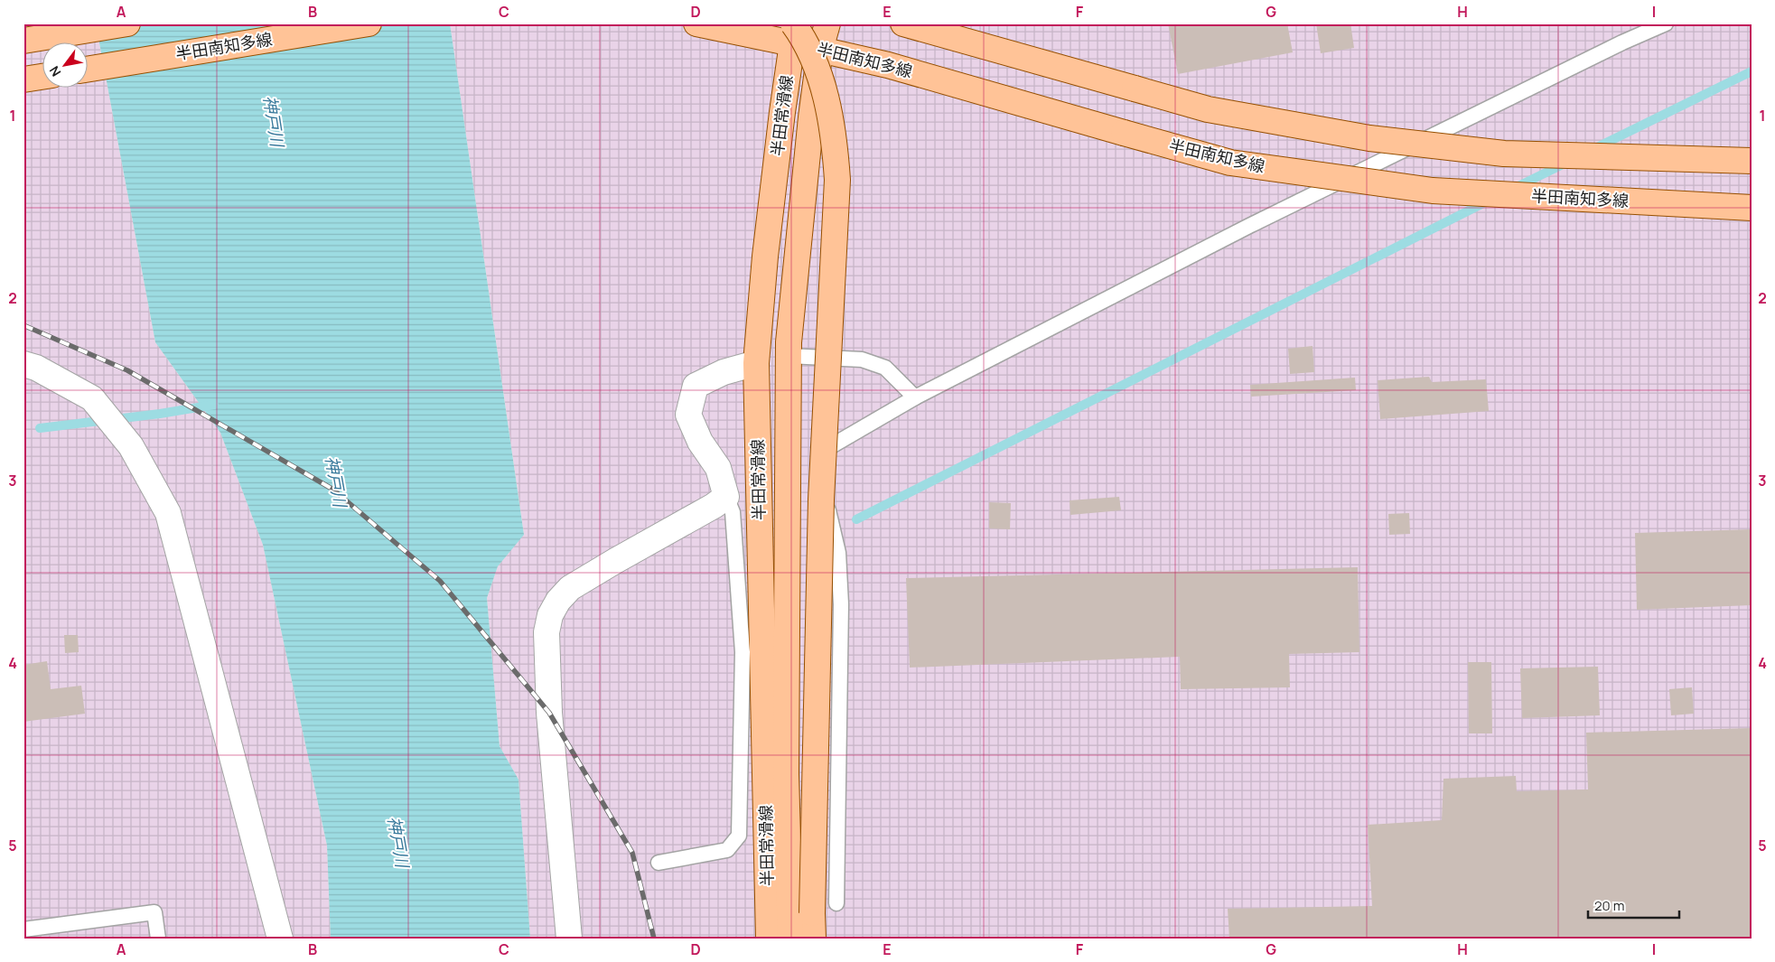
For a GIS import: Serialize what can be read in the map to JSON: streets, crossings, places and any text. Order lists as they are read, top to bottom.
{
  "streets": {
    "main road": ["半田南知多線", "半田常滑線"]
  },
  "crossings": [
    ["半田南知多線", "半田常滑線"]
  ],
  "water": ["神戸川"],
  "scale_bar": "20 m",
  "north": "bottom left",
  "grid": {
    "columns": [
      "A",
      "B",
      "C",
      "D",
      "E",
      "F",
      "G",
      "H",
      "I"
    ],
    "rows": [
      "1",
      "2",
      "3",
      "4",
      "5"
    ]
  }
}
